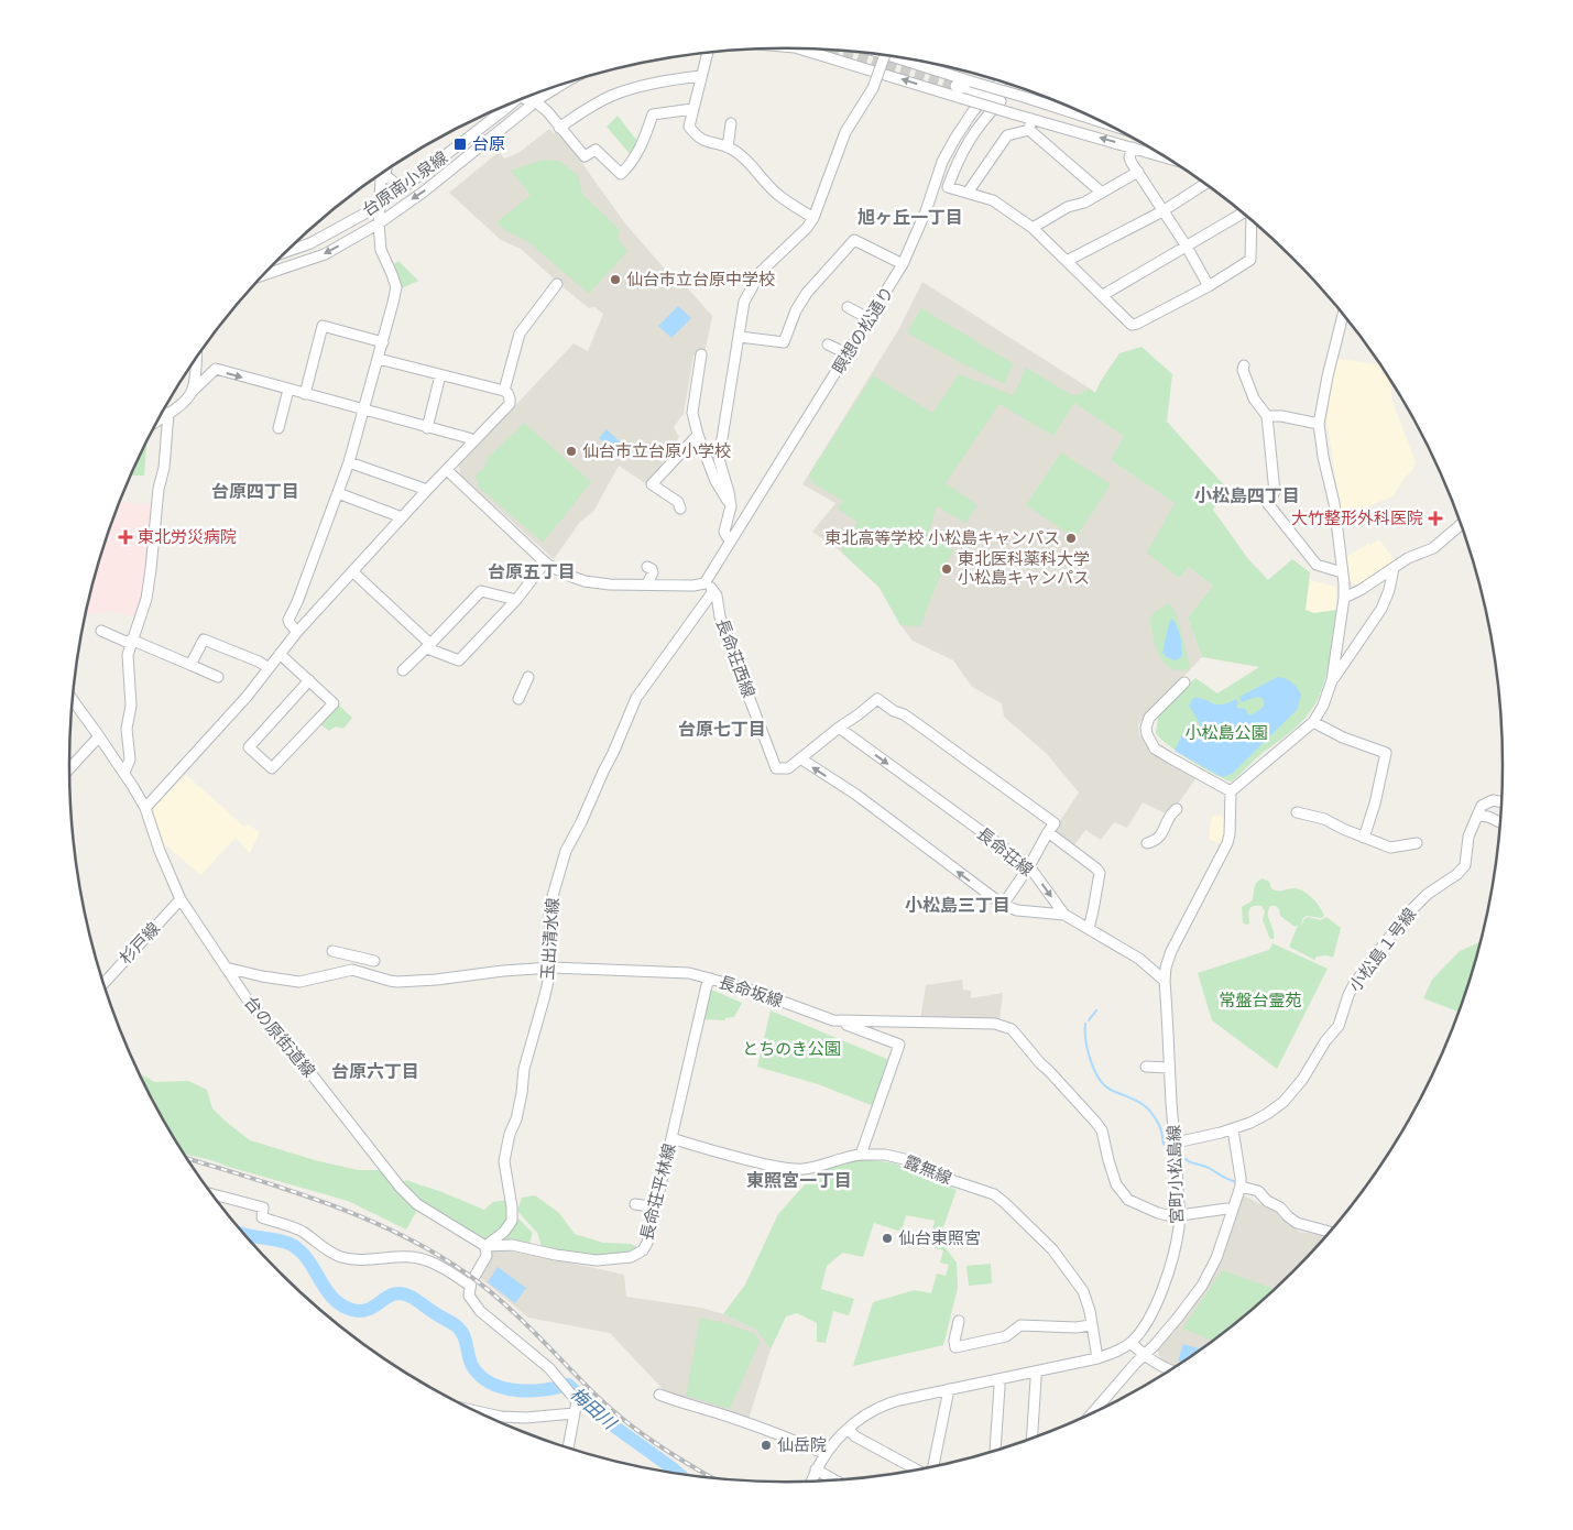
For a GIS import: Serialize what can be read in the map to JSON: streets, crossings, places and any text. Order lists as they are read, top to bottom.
{
  "streets": {
    "street": [
      "台原南小泉線",
      "瞑想の松通り",
      "長命荘西線",
      "長命荘線",
      "玉出清水線",
      "杉戸線",
      "小松島１号線",
      "長命坂線",
      "台の原街道線",
      "露無線",
      "宮町小松島線",
      "長命荘平林線"
    ]
  },
  "crossings": [
    ["瞑想の松通り", "長命荘西線"],
    ["長命荘西線", "玉出清水線"],
    ["長命荘線", "宮町小松島線"],
    ["玉出清水線", "長命坂線"],
    ["玉出清水線", "台の原街道線"],
    ["玉出清水線", "長命荘平林線"],
    ["杉戸線", "台の原街道線"],
    ["小松島１号線", "宮町小松島線"],
    ["長命坂線", "台の原街道線"],
    ["長命坂線", "宮町小松島線"],
    ["長命坂線", "長命荘平林線"],
    ["台の原街道線", "長命荘平林線"],
    ["露無線", "宮町小松島線"],
    ["露無線", "長命荘平林線"]
  ],
  "districts": [
    "旭ヶ丘一丁目",
    "台原四丁目",
    "小松島四丁目",
    "台原五丁目",
    "台原七丁目",
    "小松島三丁目",
    "台原六丁目",
    "東照宮一丁目"
  ],
  "water": ["梅田川"],
  "parks": ["小松島公園", "常盤台霊苑", "とちのき公園"],
  "places": {
    "transit": ["台原"],
    "other": [
      "仙台市立台原中学校",
      "仙台市立台原小学校",
      "東北高等学校 小松島キャンパス",
      "東北医科薬科大学 小松島キャンパス",
      "仙台東照宮",
      "仙岳院"
    ],
    "health": ["大竹整形外科医院", "東北労災病院"]
  }
}
